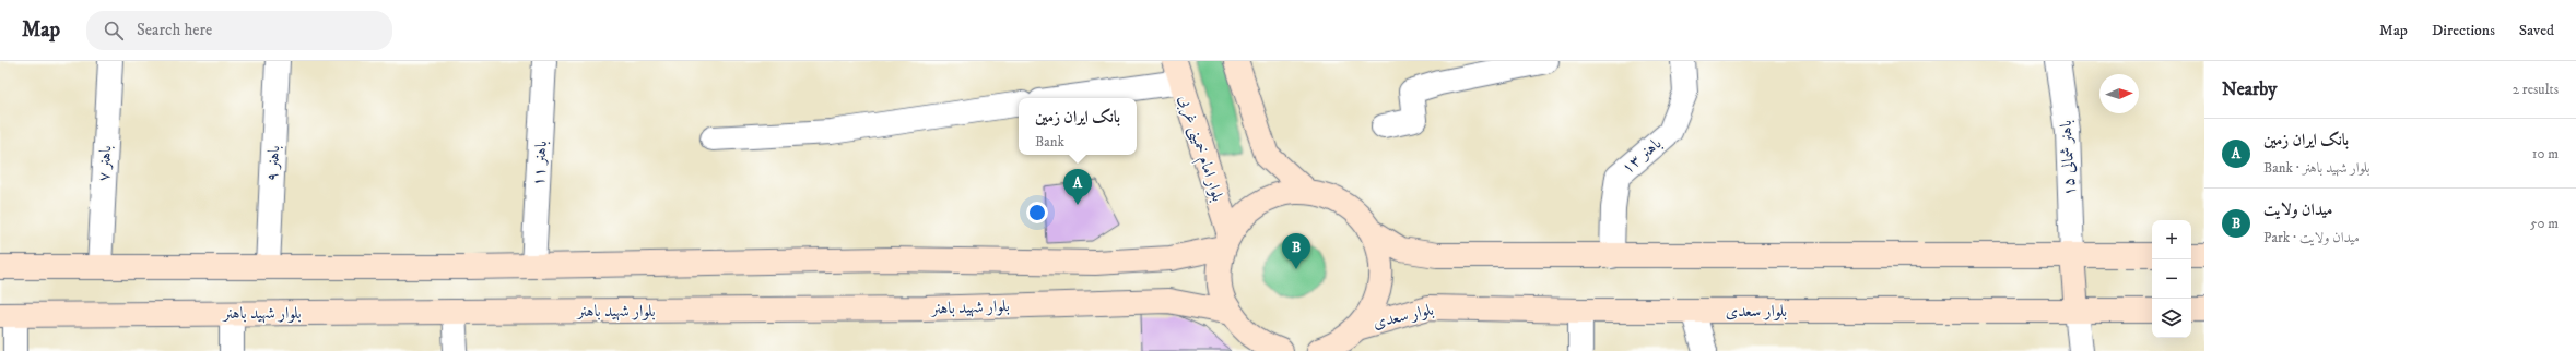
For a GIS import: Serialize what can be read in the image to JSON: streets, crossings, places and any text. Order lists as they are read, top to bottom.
{
  "streets": {
    "main road": ["بلوار امام خمینی غربی", "بلوار شهید باهنر", "بلوار سعدی"],
    "street": [
      "باهنر ۱۳",
      "باهنر شمالی ۱۵",
      "باهنر ۷",
      "باهنر ۹",
      "باهنر ۱۱"
    ]
  },
  "north": "right",
  "page": {
    "header": "Map",
    "search": "Search here",
    "nav": ["Map", "Directions", "Saved"],
    "heading": ["Nearby", "2 results"],
    "popup": ["بانک ایران زمین", "Bank"],
    "list": [
      {
        "mark": "A",
        "name": "بانک ایران زمین",
        "note": "Bank · بلوار شهید باهنر",
        "value": "10 m"
      },
      {
        "mark": "B",
        "name": "میدان ولایت",
        "note": "Park · میدان ولایت",
        "value": "50 m"
      }
    ],
    "pins": ["A", "B"],
    "map_buttons": ["+", "−"]
  }
}
